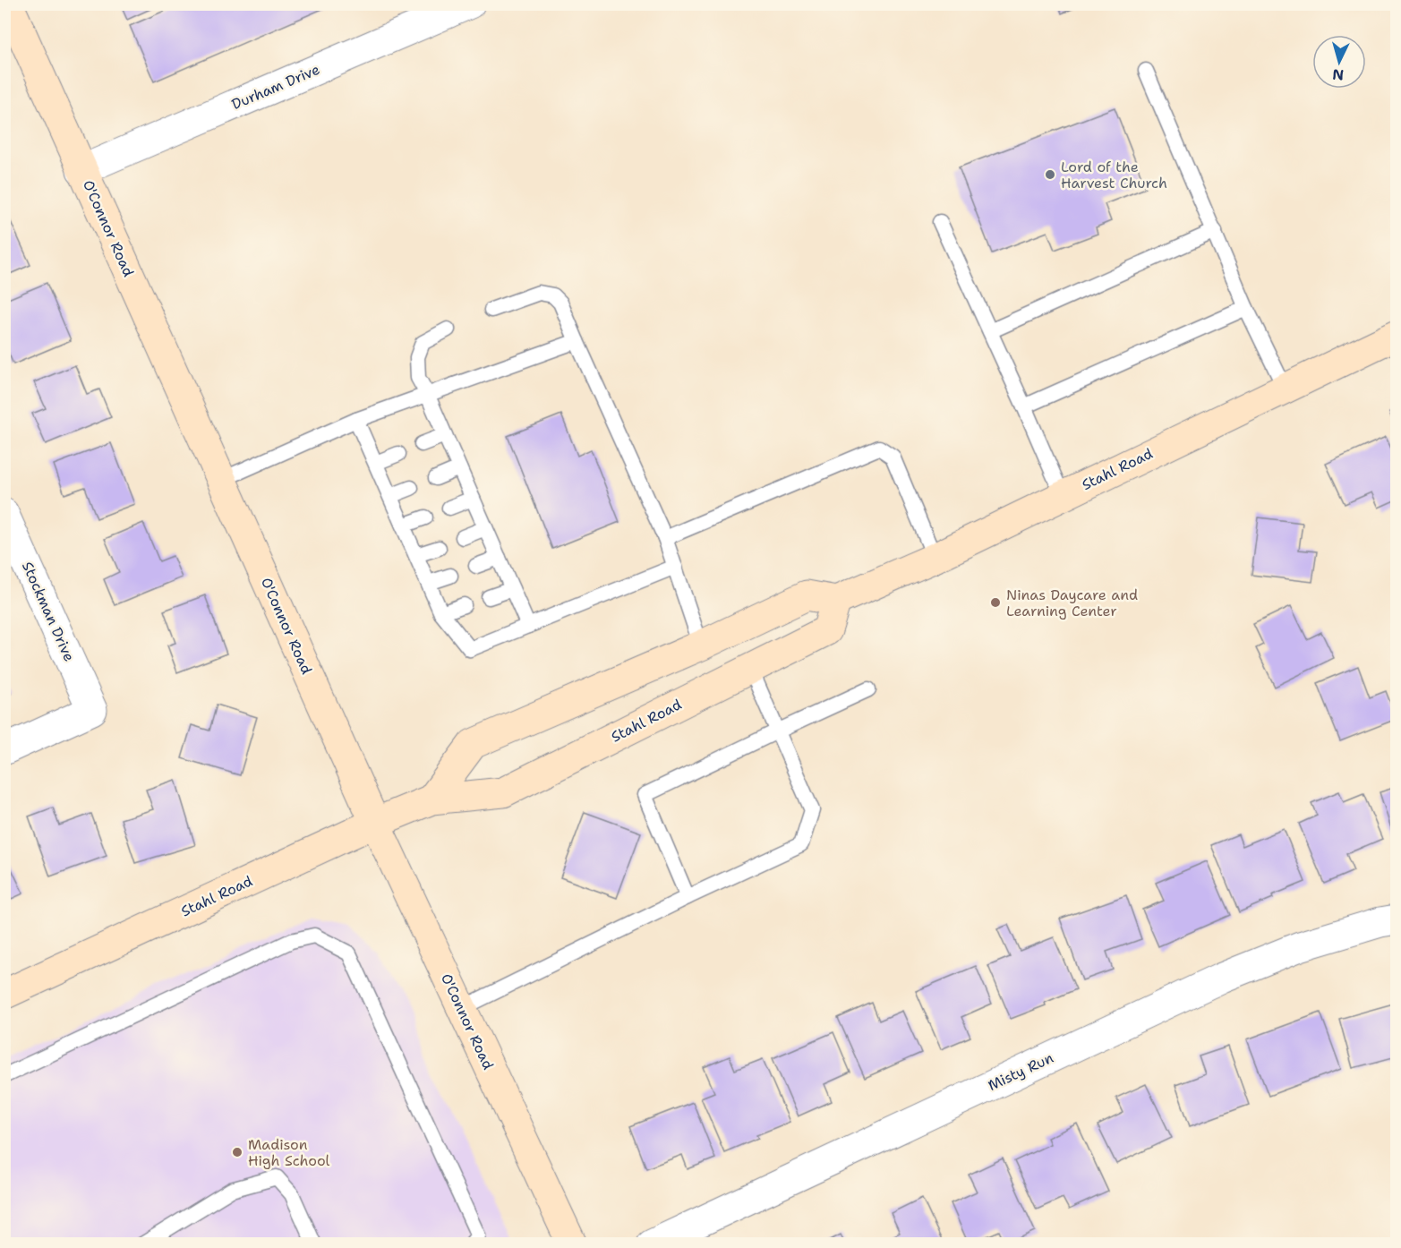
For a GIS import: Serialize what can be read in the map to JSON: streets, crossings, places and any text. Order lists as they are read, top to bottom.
{
  "streets": {
    "main road": ["O'Connor Road", "Stahl Road"],
    "street": ["Durham Drive", "Stockman Drive", "Misty Run"]
  },
  "crossings": [
    ["Durham Drive", "O'Connor Road"],
    ["O'Connor Road", "Stahl Road"]
  ],
  "places": ["Lord of the Harvest Church", "Ninas Daycare and Learning Center", "Madison High School"],
  "north": "bottom"
}
